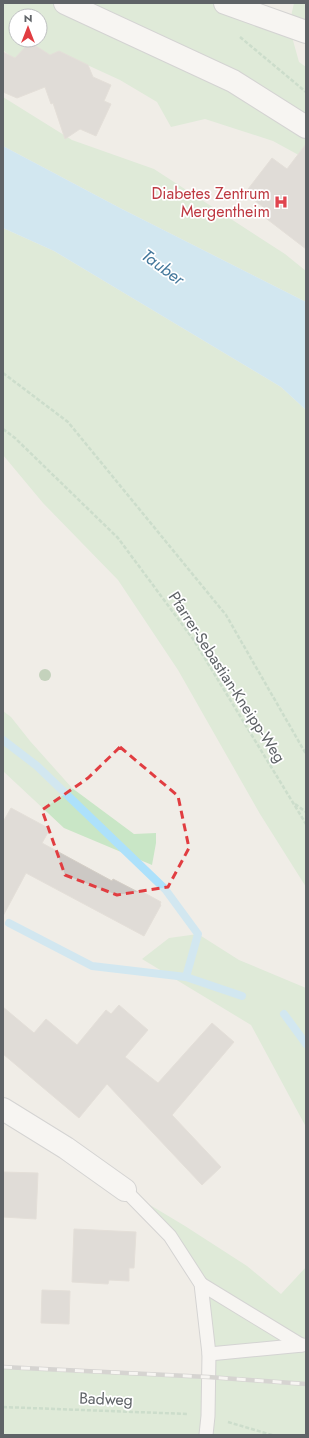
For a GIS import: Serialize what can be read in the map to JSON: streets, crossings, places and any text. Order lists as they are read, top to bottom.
{
  "streets": {
    "path": ["Pfarrer-Sebastian-Kneipp-Weg", "Badweg"]
  },
  "water": ["Tauber"],
  "places": {
    "hospital": ["Diabetes Zentrum Mergentheim"]
  },
  "north": "top"
}
